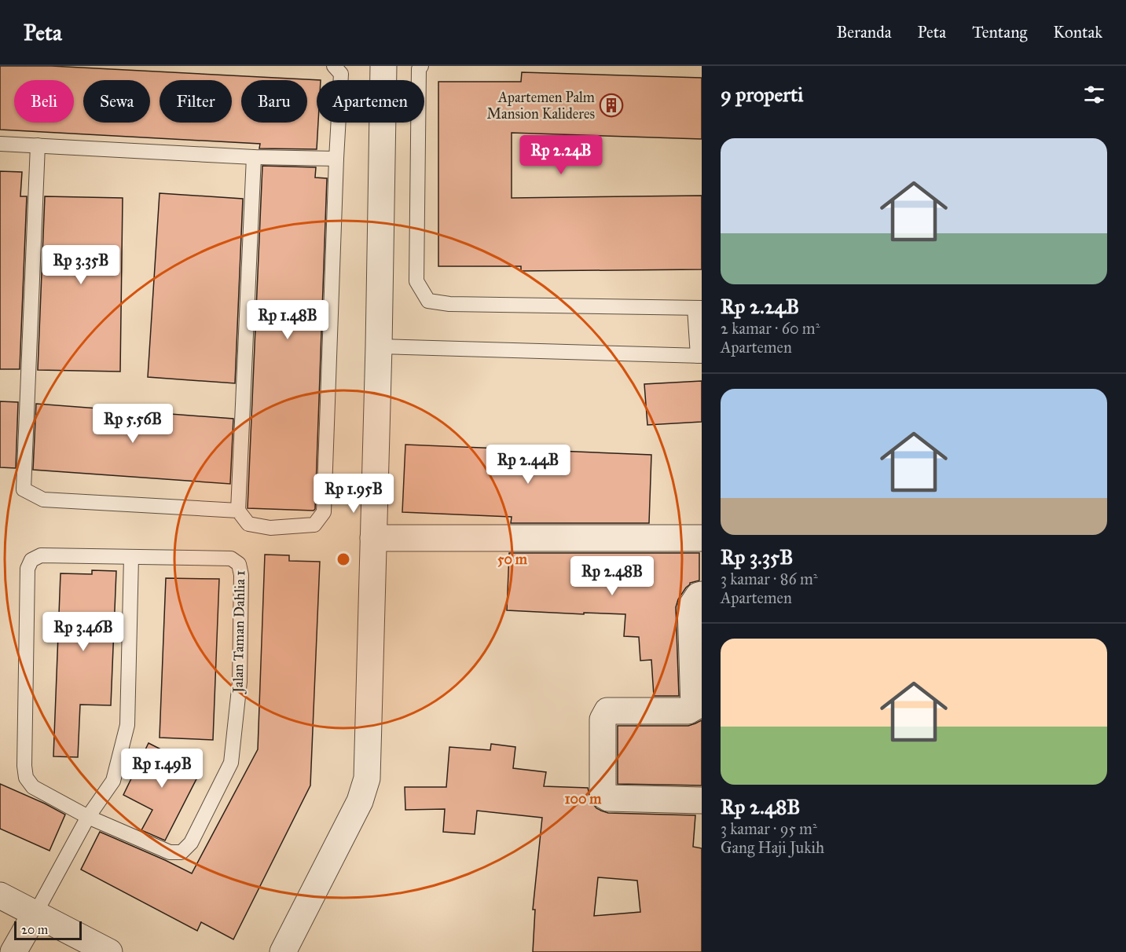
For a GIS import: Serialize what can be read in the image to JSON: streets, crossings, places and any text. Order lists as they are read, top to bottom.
{
  "streets": {
    "lane": ["Jalan Taman Dahlia 1"]
  },
  "places": {
    "building": ["Apartemen Palm Mansion Kalideres"]
  },
  "scale_bar": "20 m",
  "page": {
    "header": "Peta",
    "nav": [
      "Beranda",
      "Peta",
      "Tentang",
      "Kontak"
    ],
    "heading": "9 properti",
    "chip": [
      "Beli",
      "Sewa",
      "Filter",
      "Baru",
      "Apartemen"
    ],
    "list": [
      {
        "name": "Rp 2.24B",
        "note": "2 kamar · 60 m² · Apartemen"
      },
      {
        "name": "Rp 3.35B",
        "note": "3 kamar · 86 m² · Apartemen"
      },
      {
        "name": "Rp 2.48B",
        "note": "3 kamar · 95 m² · Gang Haji Jukih"
      }
    ],
    "price": [
      "Rp 2.24B",
      "Rp 3.35B",
      "Rp 1.48B",
      "Rp 5.56B",
      "Rp 2.44B",
      "Rp 1.95B",
      "Rp 2.48B",
      "Rp 3.46B",
      "Rp 1.49B"
    ],
    "scale": "20 m"
  },
  "rings": ["50 m", "100 m"]
}
